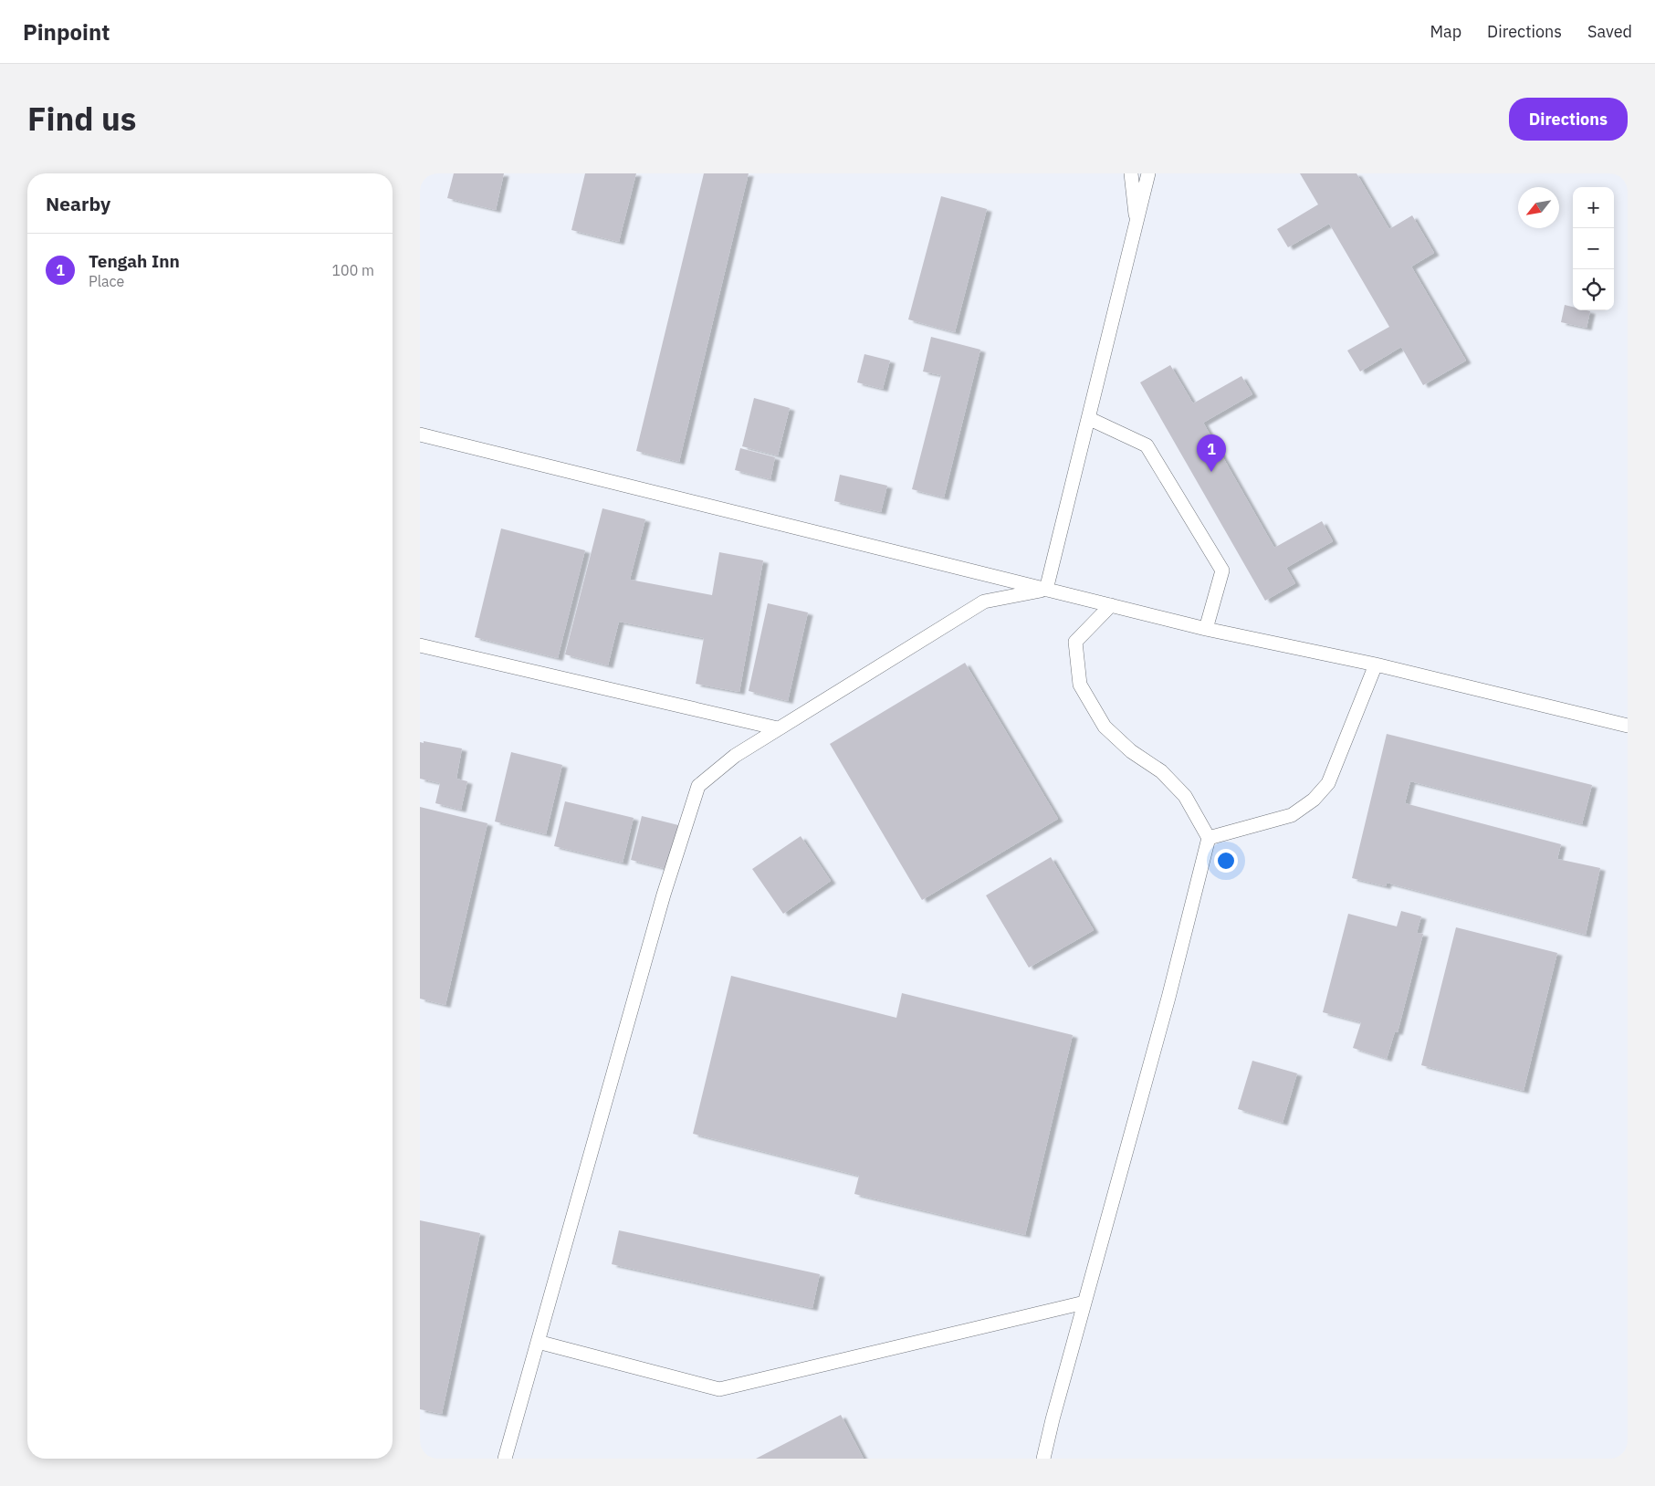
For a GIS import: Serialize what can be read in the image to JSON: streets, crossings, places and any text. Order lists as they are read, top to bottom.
{
  "north": "bottom left",
  "page": {
    "header": "Pinpoint",
    "nav": ["Map", "Directions", "Saved"],
    "title": "Find us",
    "buttons": "Directions",
    "heading": "Nearby",
    "map_buttons": ["+", "−"],
    "list": [
      {
        "mark": "1",
        "name": "Tengah Inn",
        "note": "Place",
        "value": "100 m"
      }
    ],
    "pins": "1"
  }
}
